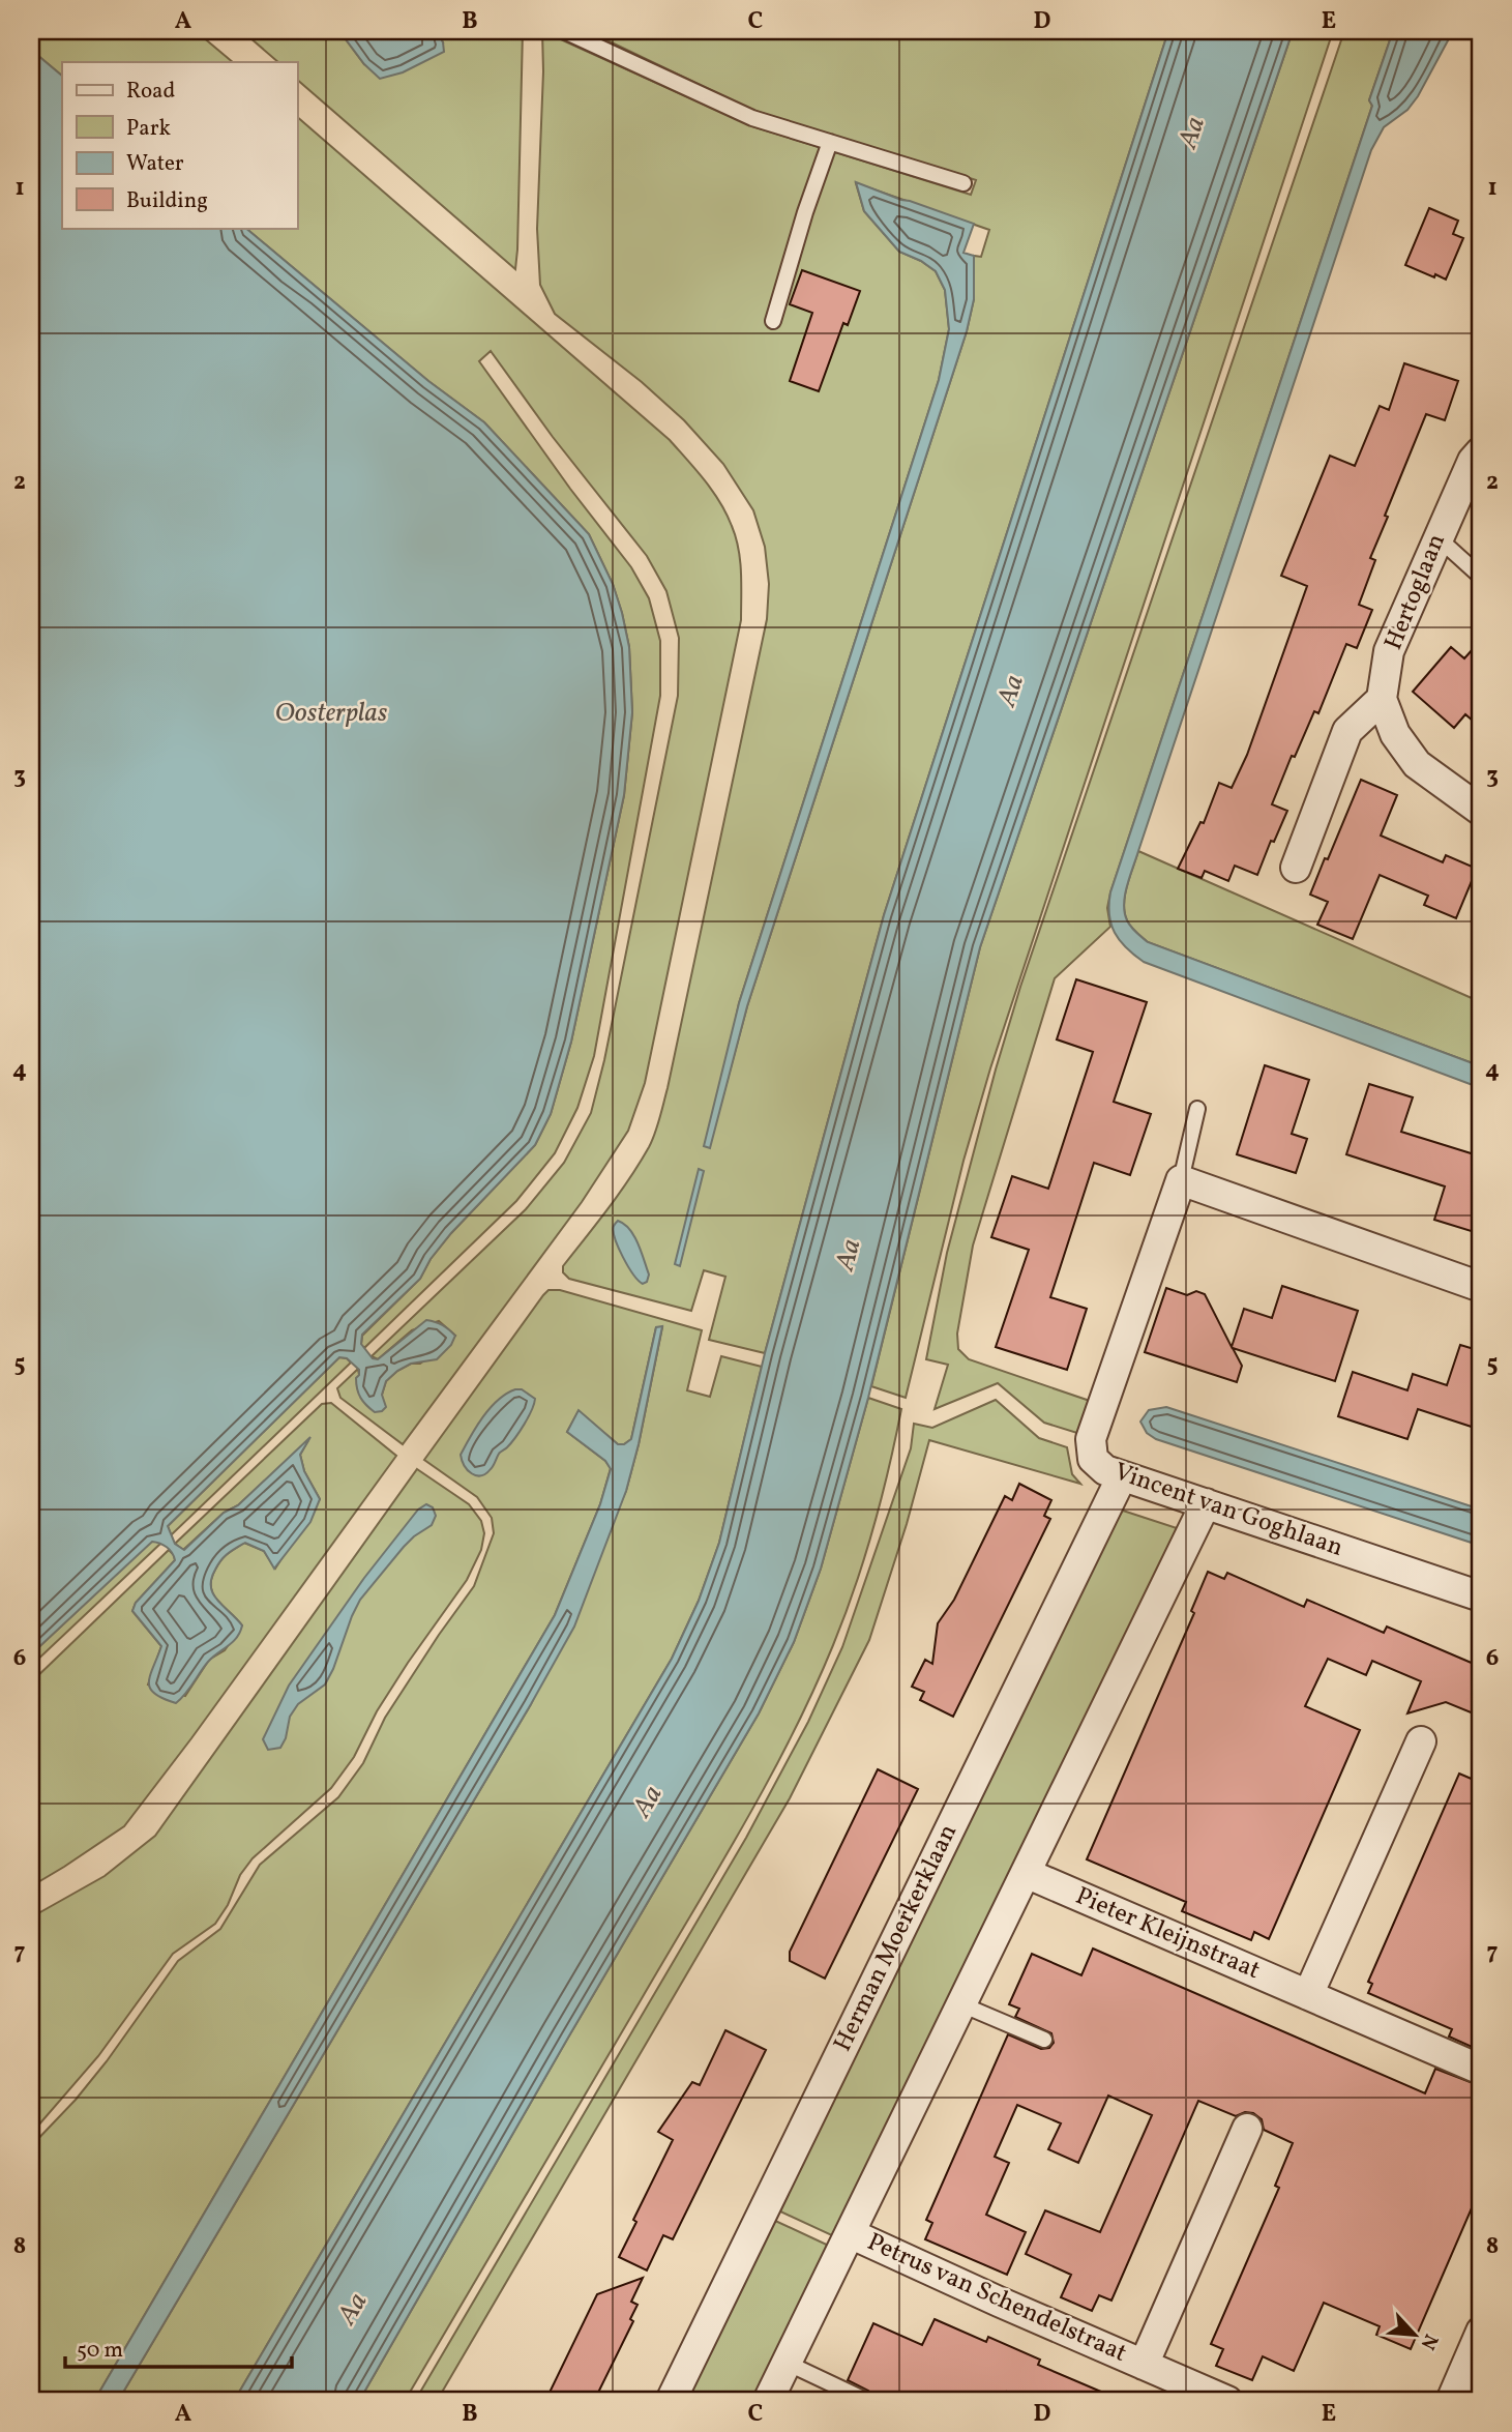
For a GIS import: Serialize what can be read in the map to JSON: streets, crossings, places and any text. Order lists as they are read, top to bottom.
{
  "streets": {
    "street": [
      "Hertoglaan",
      "Vincent van Goghlaan",
      "Pieter Kleijnstraat",
      "Herman Moerkerklaan",
      "Petrus van Schendelstraat"
    ]
  },
  "crossings": [
    ["Vincent van Goghlaan", "Herman Moerkerklaan"]
  ],
  "water": ["Aa", "Oosterplas"],
  "legend": [
    "Road",
    "Park",
    "Water",
    "Building"
  ],
  "scale_bar": "50 m",
  "north": "bottom right",
  "grid": {
    "columns": [
      "A",
      "B",
      "C",
      "D",
      "E"
    ],
    "rows": [
      "1",
      "2",
      "3",
      "4",
      "5",
      "6",
      "7",
      "8"
    ]
  }
}
